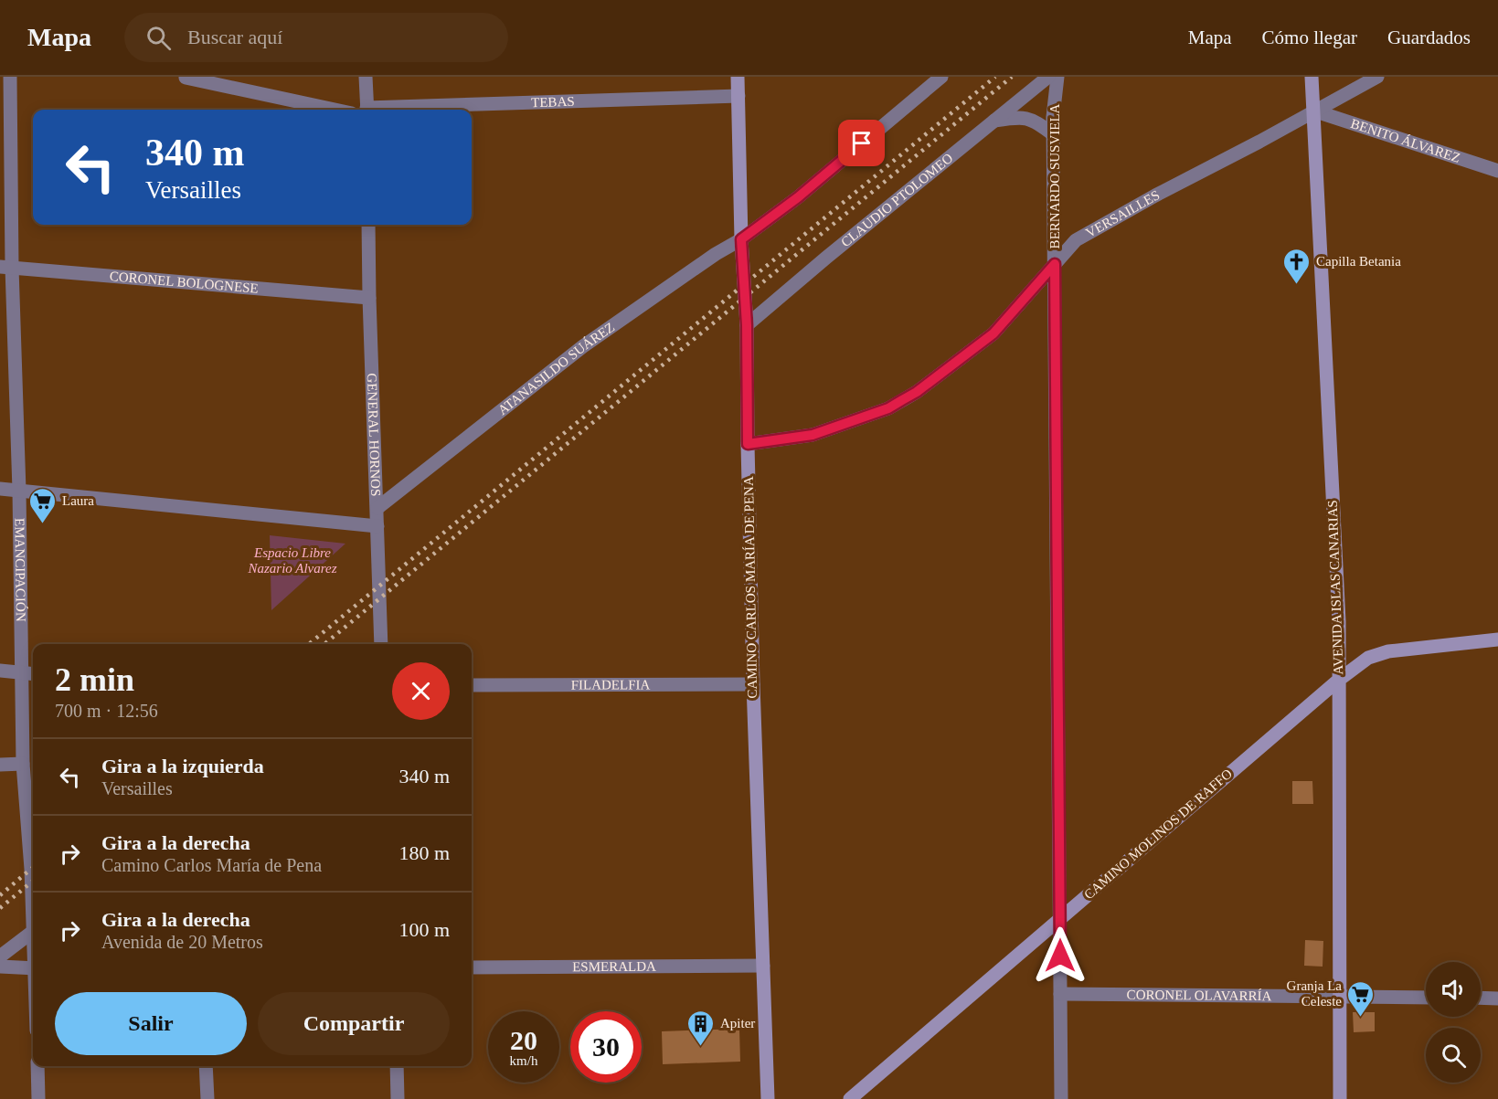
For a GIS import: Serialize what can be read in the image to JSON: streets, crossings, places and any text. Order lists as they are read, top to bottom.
{
  "streets": {
    "street": [
      "TEBAS",
      "BENITO ÁLVAREZ",
      "BERNARDO SUSVIELA",
      "CLAUDIO PTOLOMEO",
      "VERSAILLES",
      "CORONEL BOLOGNESE",
      "ATANASILDO SUÁREZ",
      "GENERAL HORNOS",
      "EMANCIPACIÓN",
      "CAMINO CARLOS MARÍA DE PENA",
      "AVENIDA ISLAS CANARIAS",
      "FILADELFIA",
      "CAMINO MOLINOS DE RAFFO",
      "ESMERALDA",
      "CORONEL OLAVARRÍA"
    ]
  },
  "crossings": [
    ["TEBAS", "CAMINO CARLOS MARÍA DE PENA"],
    ["BENITO ÁLVAREZ", "VERSAILLES"],
    ["BENITO ÁLVAREZ", "AVENIDA ISLAS CANARIAS"],
    ["BERNARDO SUSVIELA", "VERSAILLES"],
    ["BERNARDO SUSVIELA", "CAMINO MOLINOS DE RAFFO"],
    ["BERNARDO SUSVIELA", "CORONEL OLAVARRÍA"],
    ["CLAUDIO PTOLOMEO", "CAMINO CARLOS MARÍA DE PENA"],
    ["VERSAILLES", "CAMINO CARLOS MARÍA DE PENA"],
    ["VERSAILLES", "AVENIDA ISLAS CANARIAS"],
    ["CORONEL BOLOGNESE", "GENERAL HORNOS"],
    ["CORONEL BOLOGNESE", "EMANCIPACIÓN"],
    ["ATANASILDO SUÁREZ", "GENERAL HORNOS"],
    ["ATANASILDO SUÁREZ", "CAMINO CARLOS MARÍA DE PENA"],
    ["CAMINO CARLOS MARÍA DE PENA", "FILADELFIA"],
    ["CAMINO CARLOS MARÍA DE PENA", "ESMERALDA"],
    ["AVENIDA ISLAS CANARIAS", "CAMINO MOLINOS DE RAFFO"],
    ["AVENIDA ISLAS CANARIAS", "CORONEL OLAVARRÍA"]
  ],
  "parks": ["Espacio Libre Nazario Alvarez"],
  "places": {
    "church": ["Capilla Betania"],
    "supermarket": ["Laura", "Granja La Celeste"],
    "building": ["Apiter"]
  },
  "page": {
    "header": "Mapa",
    "search": "Buscar aquí",
    "nav": ["Mapa", "Cómo llegar", "Guardados"],
    "turn": ["340 m", "Versailles"],
    "heading": ["2 min", "700 m · 12:56"],
    "list": [
      {
        "name": "Gira a la izquierda",
        "note": "Versailles",
        "value": "340 m"
      },
      {
        "name": "Gira a la derecha",
        "note": "Camino Carlos María de Pena",
        "value": "180 m"
      },
      {
        "name": "Gira a la derecha",
        "note": "Avenida de 20 Metros",
        "value": "100 m"
      }
    ],
    "buttons": ["Salir", "Compartir"],
    "speed": "20 km/h",
    "limit": "30"
  }
}
